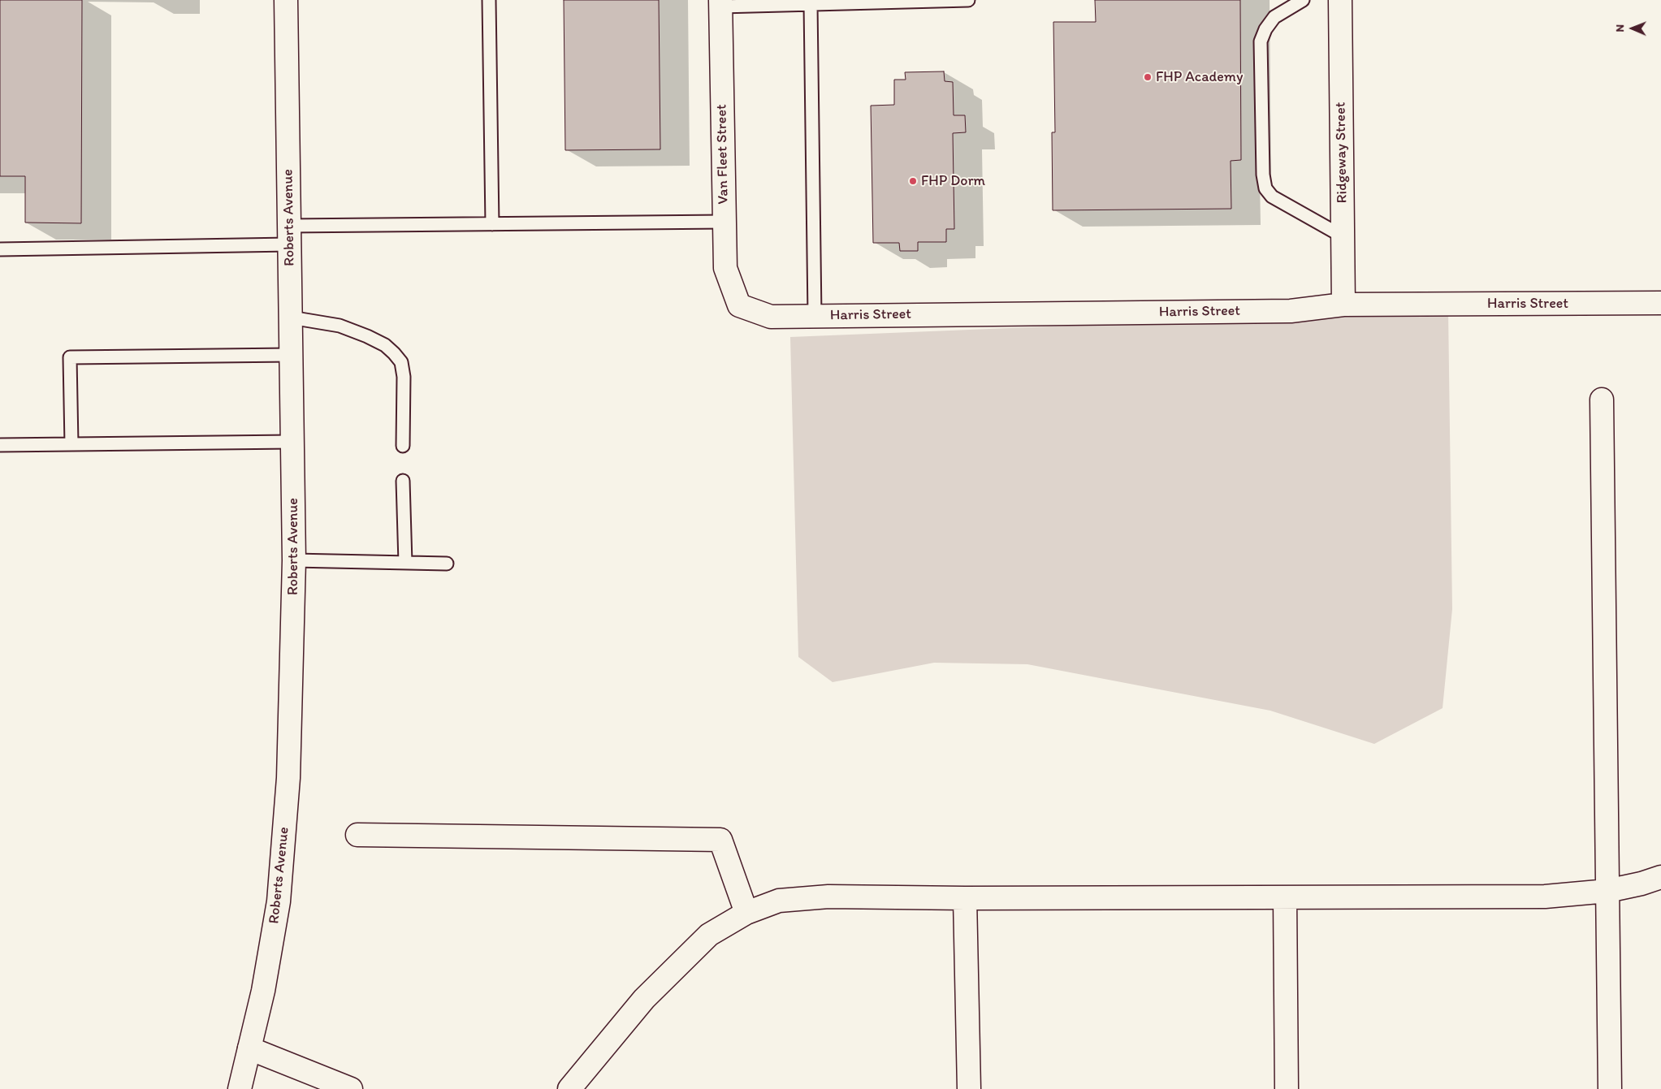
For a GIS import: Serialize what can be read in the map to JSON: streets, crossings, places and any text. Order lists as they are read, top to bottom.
{
  "streets": {
    "street": [
      "Ridgeway Street",
      "Van Fleet Street",
      "Roberts Avenue",
      "Harris Street"
    ]
  },
  "crossings": [
    ["Ridgeway Street", "Harris Street"],
    ["Van Fleet Street", "Harris Street"]
  ],
  "places": ["FHP Academy", "FHP Dorm"],
  "north": "left"
}
